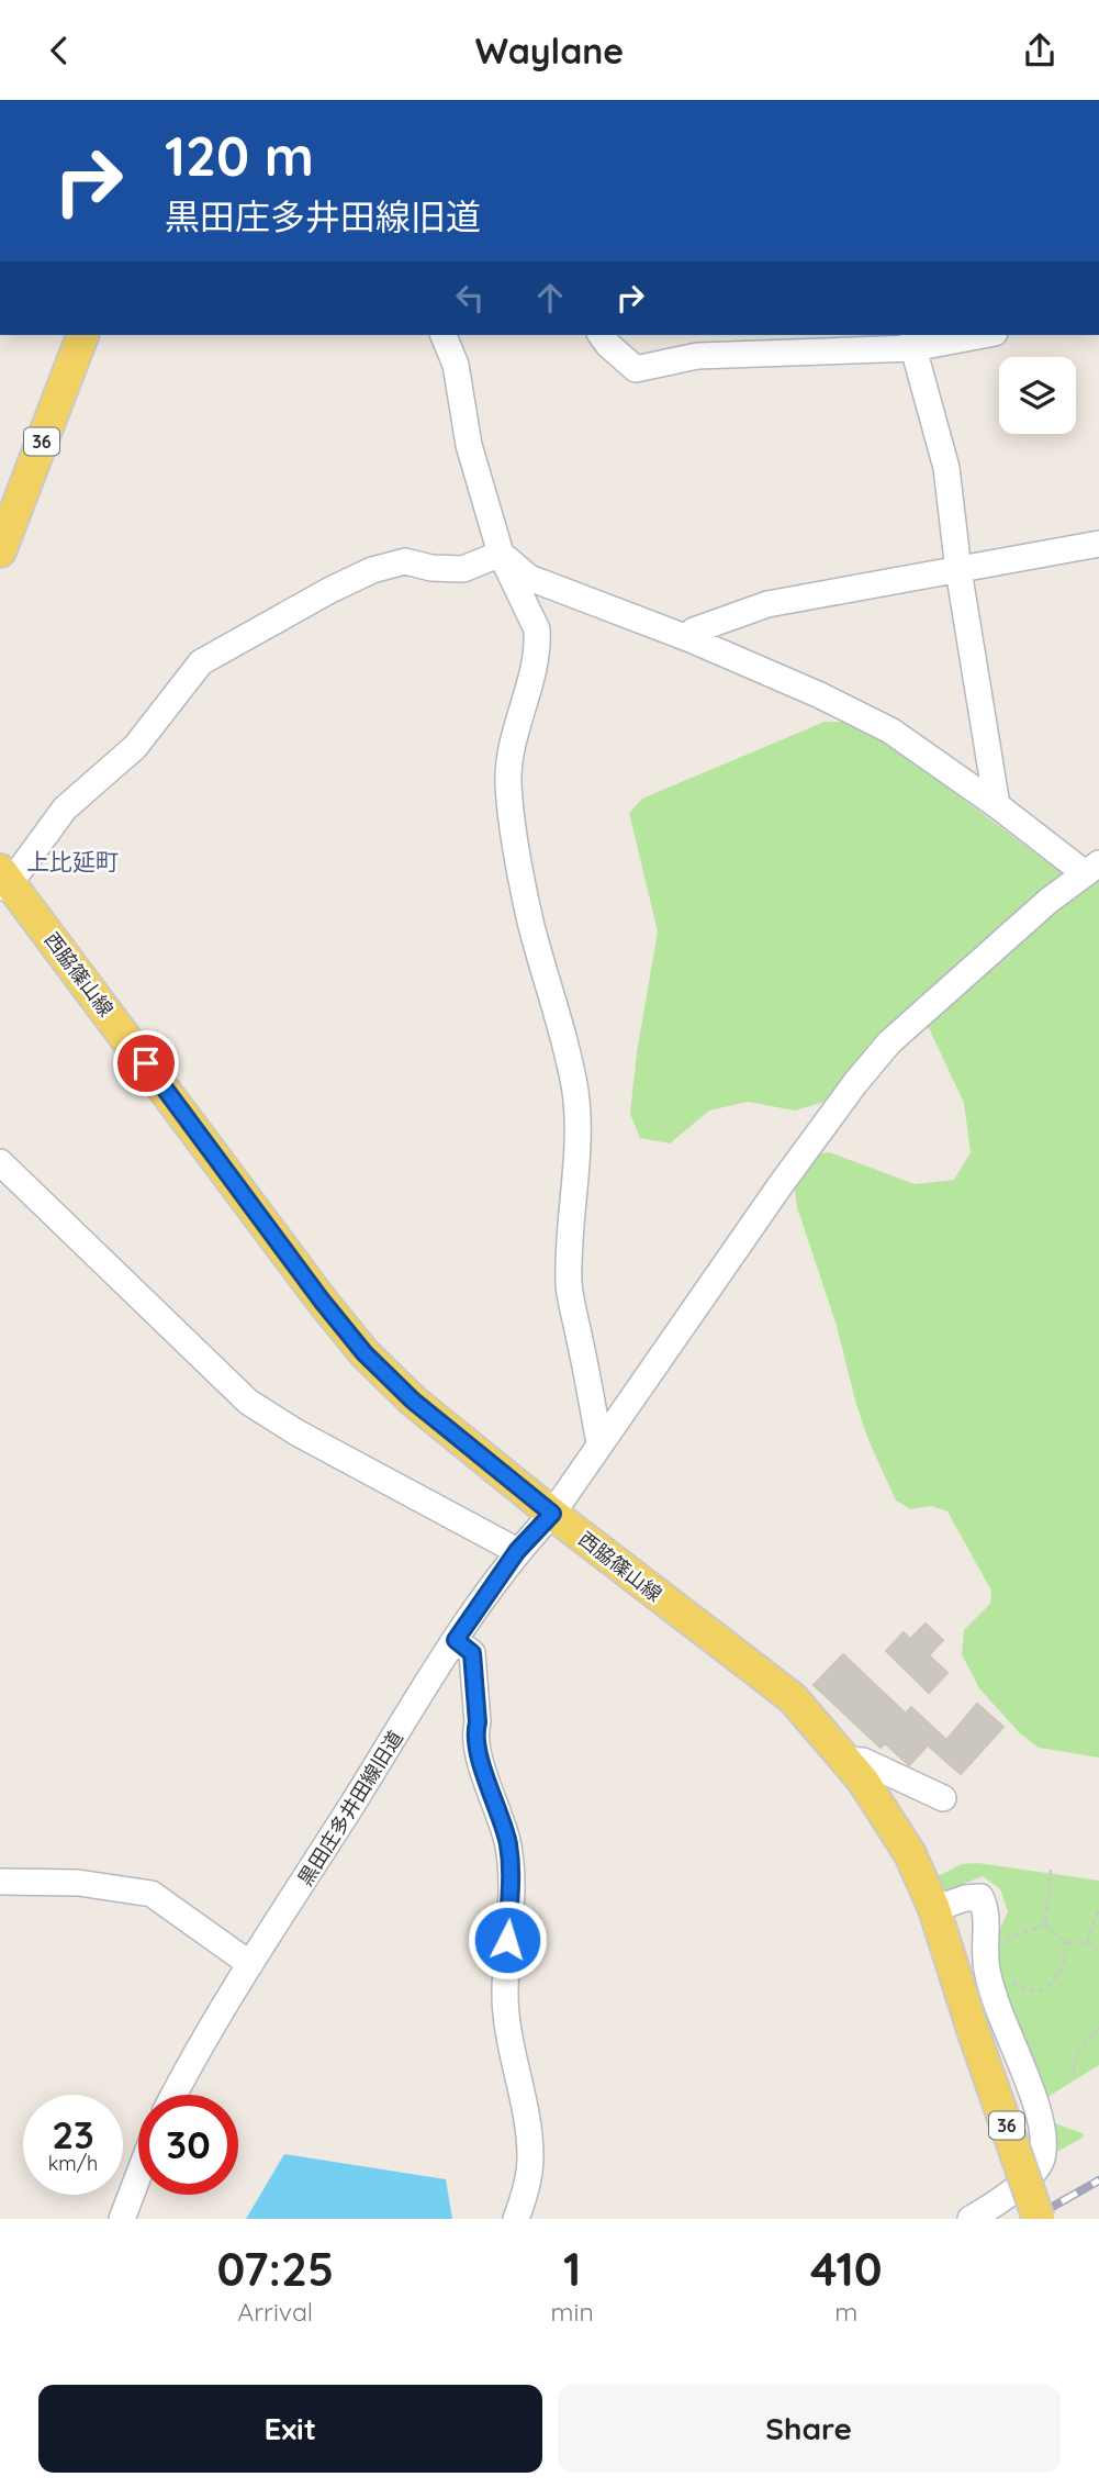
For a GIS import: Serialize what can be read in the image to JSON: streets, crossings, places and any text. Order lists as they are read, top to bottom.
{
  "streets": {
    "main road": ["36", "西脇篠山線"],
    "street": ["黒田庄多井田線旧道"]
  },
  "crossings": [
    ["西脇篠山線", "黒田庄多井田線旧道"]
  ],
  "districts": ["上比延町"],
  "page": {
    "header": "Waylane",
    "turn": ["120 m", "黒田庄多井田線旧道"],
    "speed": "23 km/h",
    "limit": "30",
    "eta": [
      "07:25",
      "Arrival",
      "1",
      "min",
      "410",
      "m"
    ],
    "buttons": ["Exit", "Share"]
  }
}
